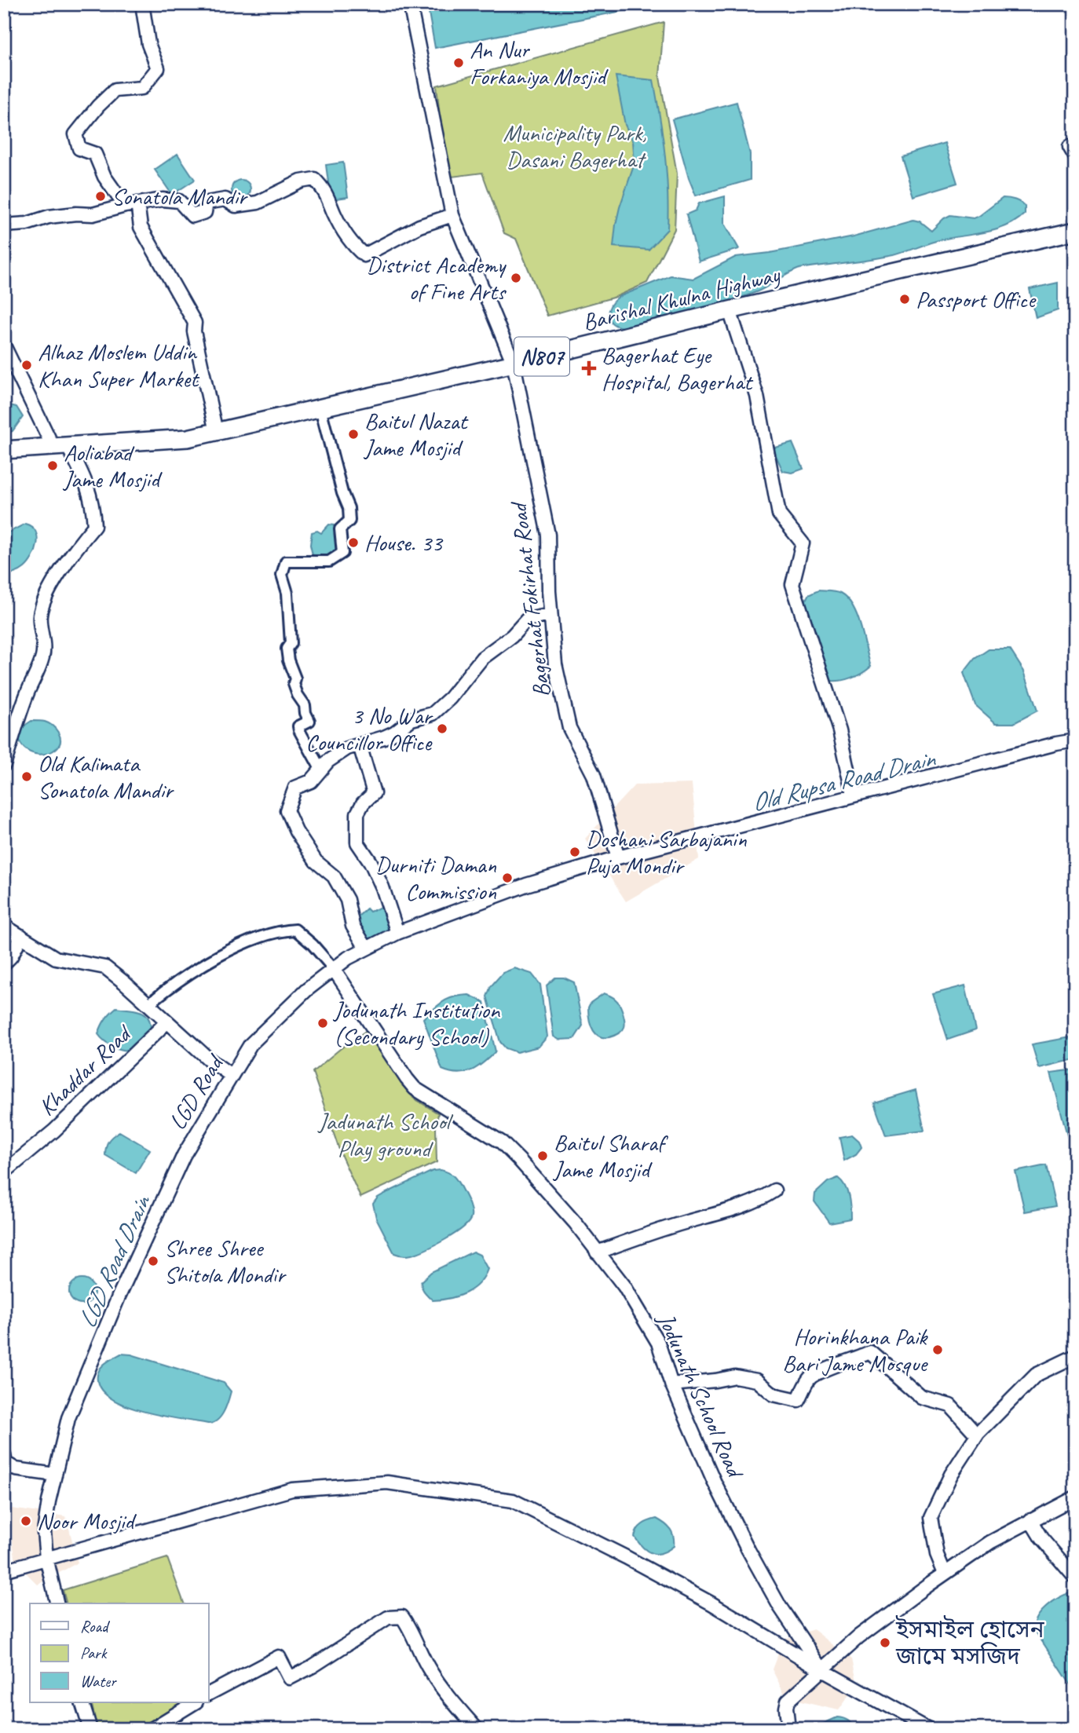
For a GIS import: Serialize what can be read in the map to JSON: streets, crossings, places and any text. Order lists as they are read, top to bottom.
{
  "streets": {
    "highway": ["Barishal Khulna Highway", "N807"],
    "street": [
      "Bagerhat Fokirhat Road",
      "Khaddar Road",
      "LGD Road",
      "Jodunath School Road"
    ]
  },
  "crossings": [
    ["Barishal Khulna Highway", "Bagerhat Fokirhat Road"],
    ["Bagerhat Fokirhat Road", "LGD Road"],
    ["LGD Road", "Jodunath School Road"]
  ],
  "water": ["Old Rupsa Road Drain", "LGD Road Drain"],
  "parks": ["Municipality Park, Dasani Bagerhat", "Jadunath School Play ground"],
  "places": {
    "other": [
      "An Nur Forkaniya Mosjid",
      "Sonatola Mandir",
      "District Academy of Fine Arts",
      "Passport Office",
      "Alhaz Moslem Uddin Khan Super Market",
      "Baitul Nazat Jame Mosjid",
      "Aoliabad Jame Mosjid",
      "House. 33",
      "3 No War Councillor Office",
      "Old Kalimata Sonatola Mandir",
      "Doshani Sarbajanin Puja Mondir",
      "Durniti Daman Commission",
      "Jodunath Institution (Secondary School)",
      "Baitul Sharaf Jame Mosjid",
      "Shree Shree Shitola Mondir",
      "Horinkhana Paik Bari Jame Mosque",
      "Noor Mosjid",
      "ইসমাইল হোসেন জামে মসজিদ"
    ],
    "health": ["Bagerhat Eye Hospital, Bagerhat"]
  },
  "legend": ["Road", "Park", "Water"]
}
